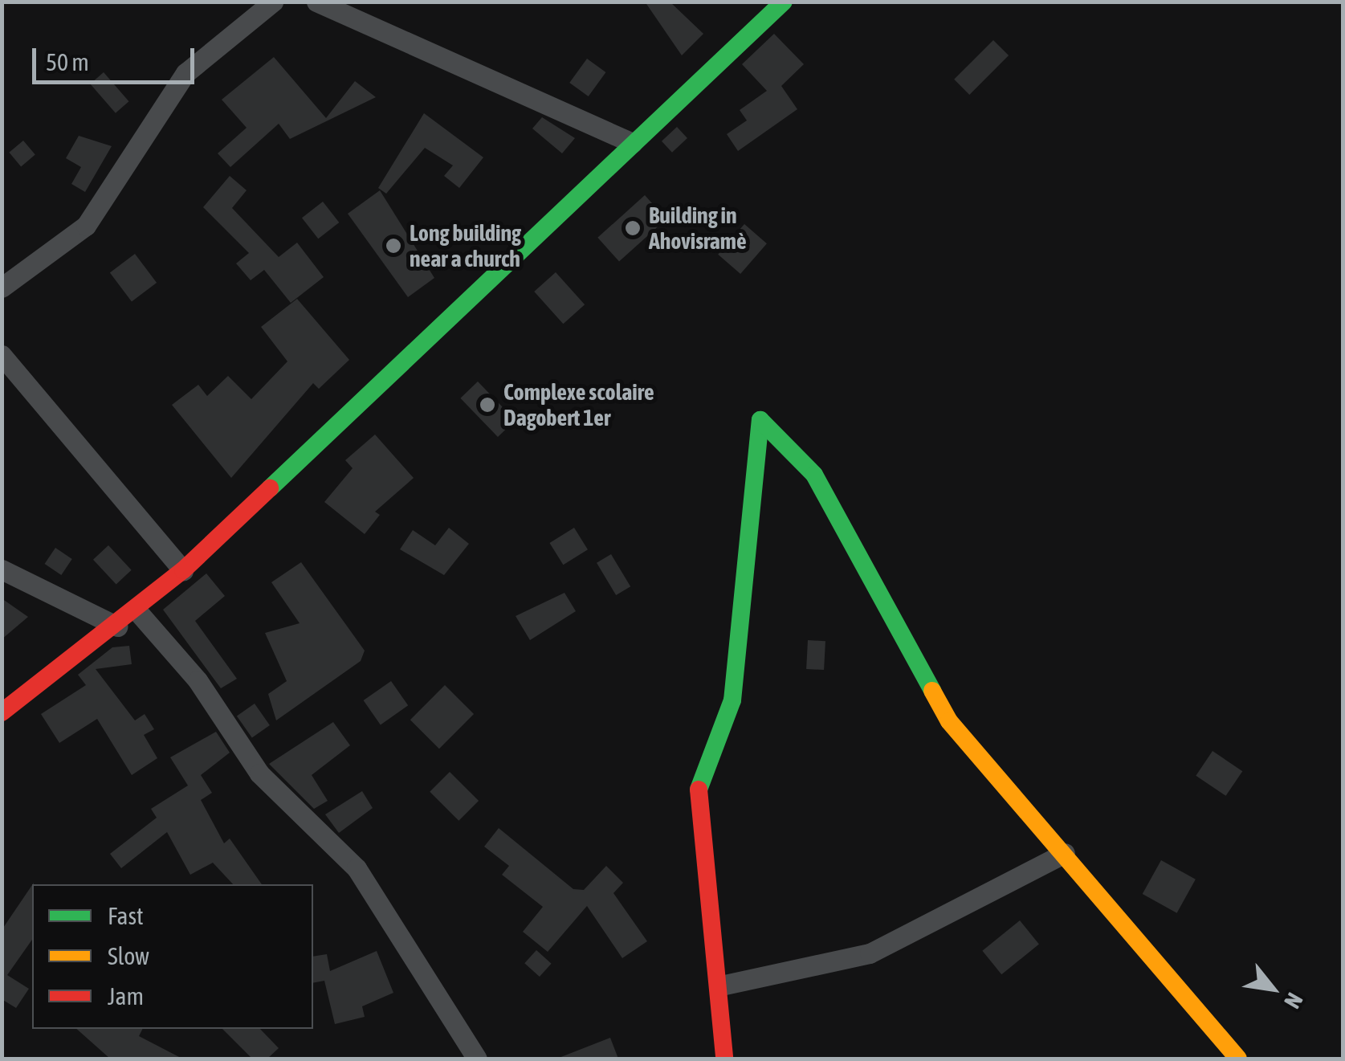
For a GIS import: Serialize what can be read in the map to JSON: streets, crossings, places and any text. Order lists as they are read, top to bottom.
{
  "places": ["Building in Ahovisramè", "Long building near a church", "Complexe scolaire Dagobert 1er"],
  "legend": ["Fast", "Slow", "Jam"],
  "scale_bar": "50 m",
  "north": "bottom right"
}
